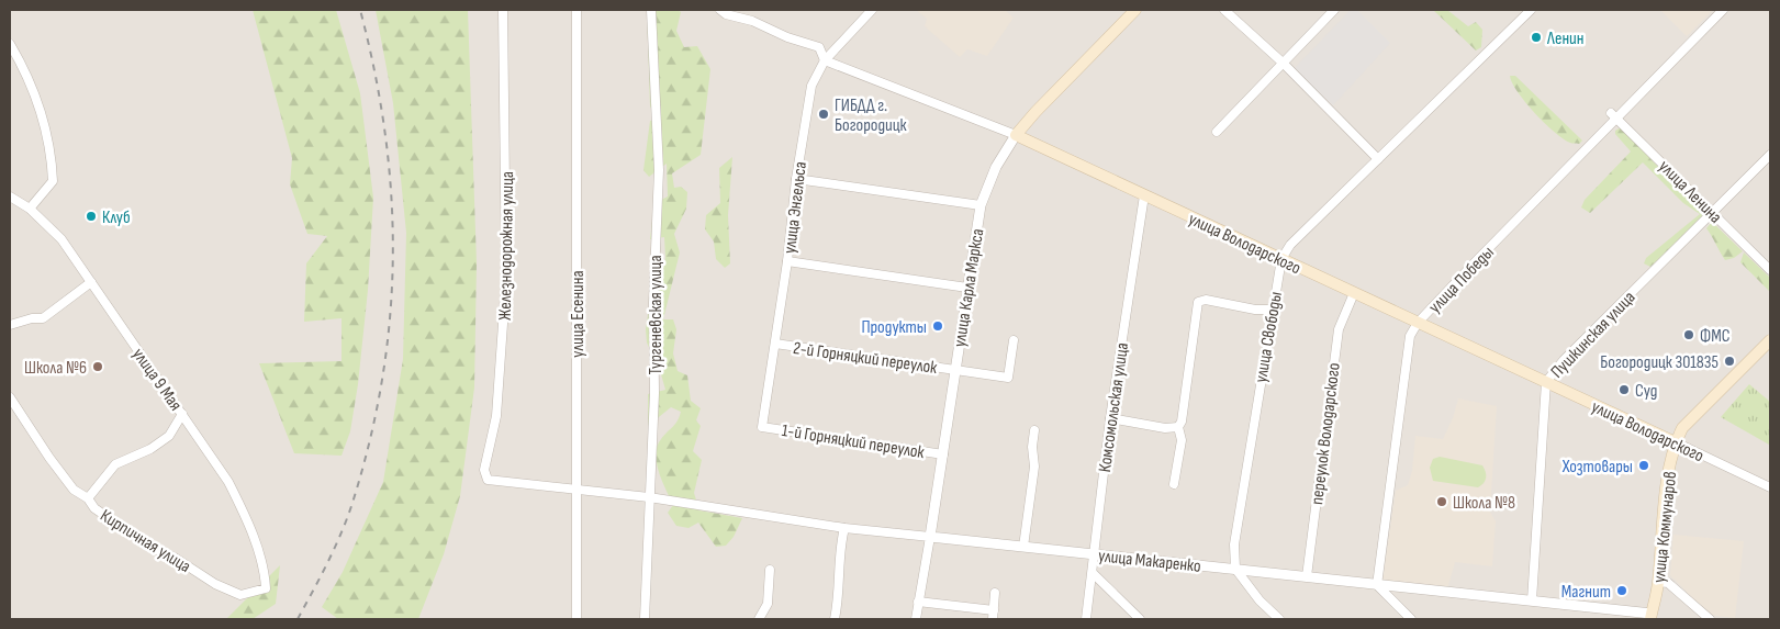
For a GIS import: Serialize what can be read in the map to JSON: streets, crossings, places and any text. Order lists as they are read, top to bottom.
{
  "streets": {
    "main road": ["улица Володарского", "улица Карла Маркса", "улица Коммунаров"],
    "street": [
      "улица Ленина",
      "улица Энгельса",
      "Железнодорожная улица",
      "улица Победы",
      "улица Есенина",
      "Тургеневская улица",
      "Пушкинская улица",
      "улица Свободы",
      "2-й Горняцкий переулок",
      "улица 9 Мая",
      "Комсомольская улица",
      "переулок Володарского",
      "1-й Горняцкий переулок",
      "Кирпичная улица",
      "улица Макаренко"
    ]
  },
  "crossings": [
    ["улица Ленина", "улица Победы"],
    ["улица Ленина", "Пушкинская улица"],
    ["улица Энгельса", "улица Володарского"],
    ["улица Энгельса", "2-й Горняцкий переулок"],
    ["улица Энгельса", "1-й Горняцкий переулок"],
    ["улица Володарского", "улица Победы"],
    ["улица Володарского", "улица Карла Маркса"],
    ["улица Володарского", "Пушкинская улица"],
    ["улица Володарского", "улица Свободы"],
    ["улица Володарского", "Комсомольская улица"],
    ["улица Володарского", "переулок Володарского"],
    ["улица Володарского", "улица Коммунаров"],
    ["Железнодорожная улица", "улица Макаренко"],
    ["улица Победы", "улица Макаренко"],
    ["улица Карла Маркса", "2-й Горняцкий переулок"],
    ["улица Карла Маркса", "1-й Горняцкий переулок"],
    ["улица Карла Маркса", "улица Макаренко"],
    ["улица Есенина", "улица Макаренко"],
    ["Тургеневская улица", "улица Макаренко"],
    ["Пушкинская улица", "улица Макаренко"],
    ["улица Свободы", "улица Макаренко"],
    ["улица 9 Мая", "Кирпичная улица"],
    ["Комсомольская улица", "улица Макаренко"],
    ["переулок Володарского", "улица Макаренко"],
    ["улица Коммунаров", "улица Макаренко"]
  ],
  "places": [
    "Ленин",
    "ГИБДД г. Богородицк",
    "Клуб",
    "Продукты",
    "ФМС",
    "Богородицк 301835",
    "Школа №6",
    "Суд",
    "Хозтовары",
    "Школа №8",
    "Магнит"
  ]
}
